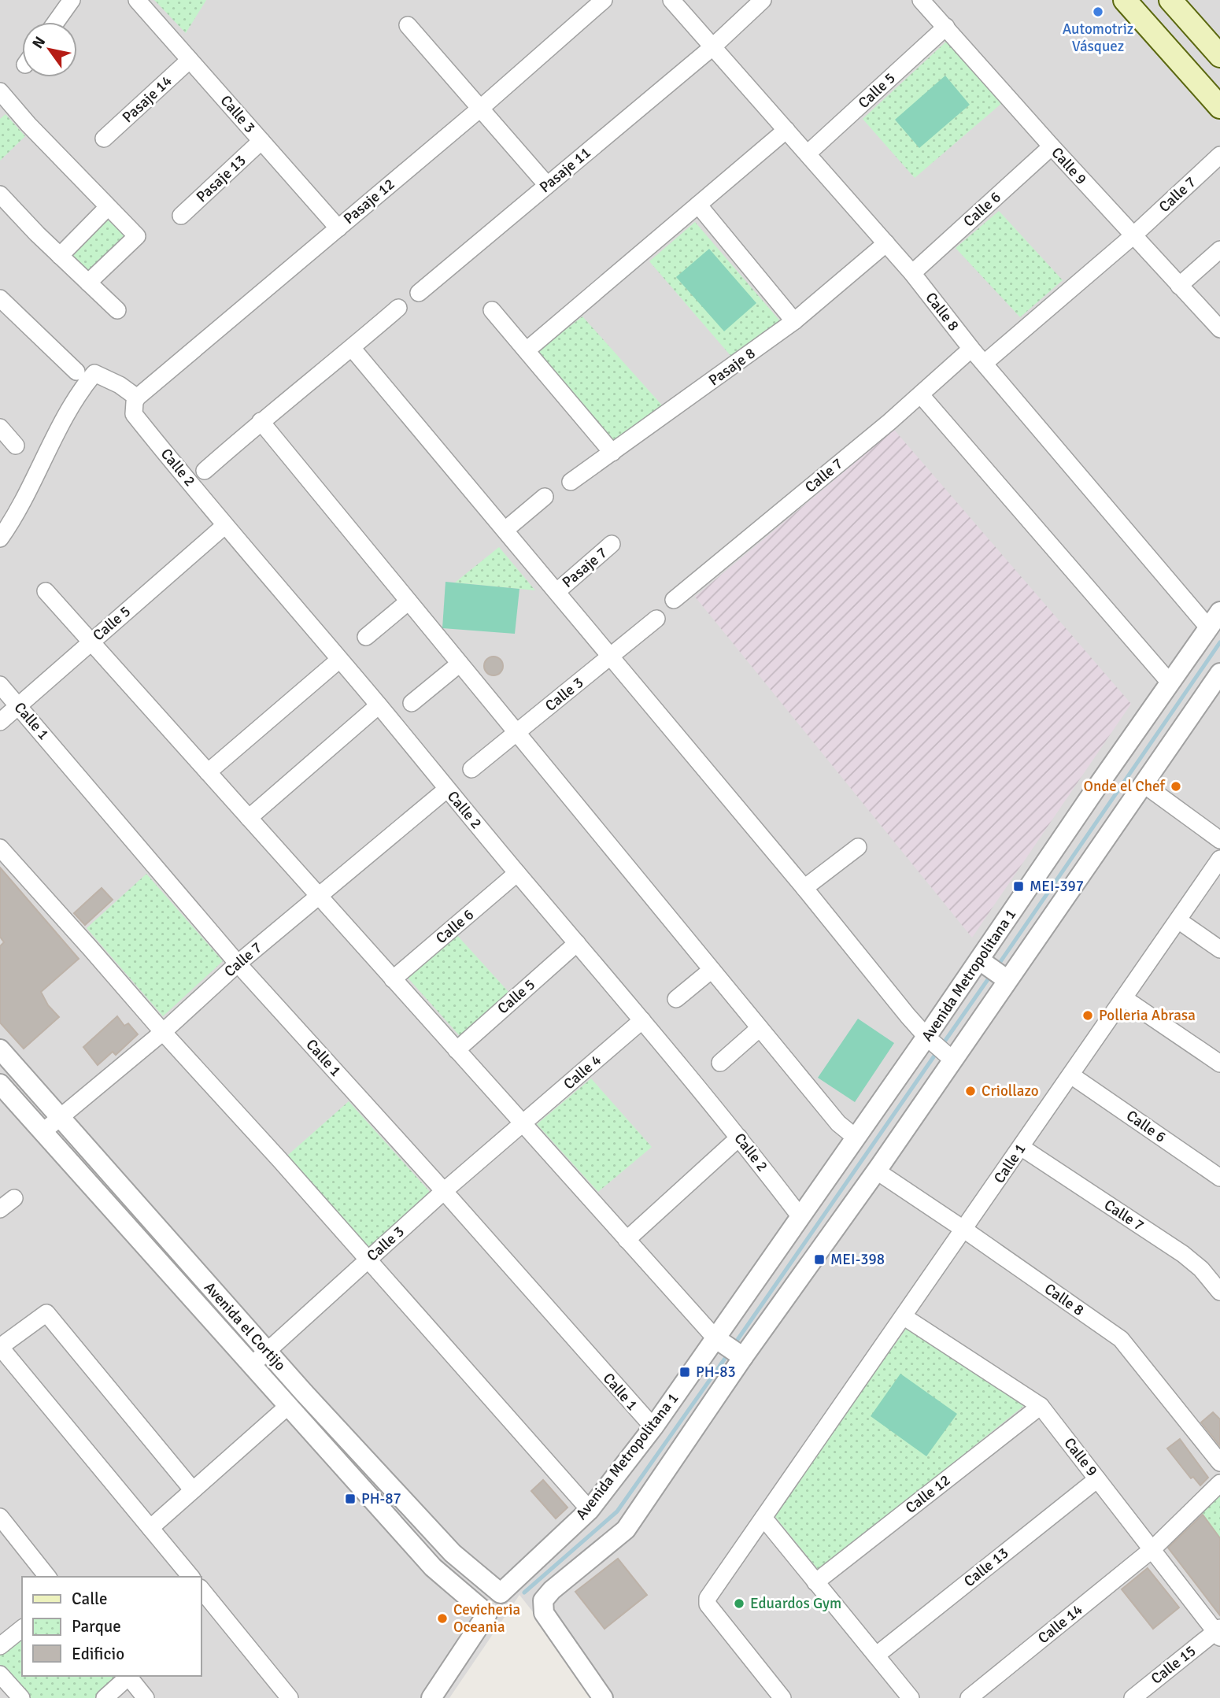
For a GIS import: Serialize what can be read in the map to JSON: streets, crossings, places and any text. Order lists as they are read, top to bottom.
{
  "streets": {
    "street": [
      "Calle 5",
      "Pasaje 14",
      "Calle 3",
      "Calle 9",
      "Pasaje 11",
      "Pasaje 13",
      "Calle 7",
      "Pasaje 12",
      "Calle 6",
      "Calle 8",
      "Pasaje 8",
      "Calle 2",
      "Pasaje 7",
      "Calle 1",
      "Avenida Metropolitana 1",
      "Calle 4",
      "Avenida el Cortijo",
      "Calle 12",
      "Calle 13",
      "Calle 14",
      "Calle 15"
    ]
  },
  "crossings": [
    ["Calle 5", "Calle 9"],
    ["Calle 5", "Calle 8"],
    ["Calle 5", "Calle 2"],
    ["Calle 5", "Calle 1"],
    ["Pasaje 14", "Calle 3"],
    ["Calle 3", "Pasaje 13"],
    ["Calle 3", "Pasaje 12"],
    ["Calle 3", "Calle 1"],
    ["Calle 3", "Calle 4"],
    ["Calle 3", "Avenida el Cortijo"],
    ["Calle 9", "Calle 7"],
    ["Calle 9", "Calle 6"],
    ["Calle 9", "Calle 1"],
    ["Calle 9", "Calle 12"],
    ["Calle 9", "Calle 13"],
    ["Calle 9", "Calle 14"],
    ["Calle 9", "Calle 15"],
    ["Pasaje 11", "Calle 8"],
    ["Calle 7", "Calle 8"],
    ["Calle 7", "Calle 2"],
    ["Calle 7", "Calle 1"],
    ["Calle 7", "Avenida el Cortijo"],
    ["Pasaje 12", "Calle 2"],
    ["Calle 6", "Calle 8"],
    ["Calle 6", "Calle 2"],
    ["Calle 6", "Calle 1"],
    ["Calle 8", "Pasaje 8"],
    ["Calle 8", "Calle 1"],
    ["Calle 8", "Avenida Metropolitana 1"],
    ["Calle 2", "Avenida Metropolitana 1"],
    ["Calle 2", "Calle 4"],
    ["Calle 1", "Avenida Metropolitana 1"],
    ["Avenida Metropolitana 1", "Avenida el Cortijo"]
  ],
  "places": {
    "other": [
      "Automotriz Vásquez",
      "Onde el Chef",
      "Polleria Abrasa",
      "Criollazo",
      "Eduardos Gym",
      "Cevicheria Oceania"
    ],
    "transit": [
      "MEI-397",
      "MEI-398",
      "PH-83",
      "PH-87"
    ]
  },
  "legend": ["Calle", "Parque", "Edificio"],
  "north": "top left"
}
